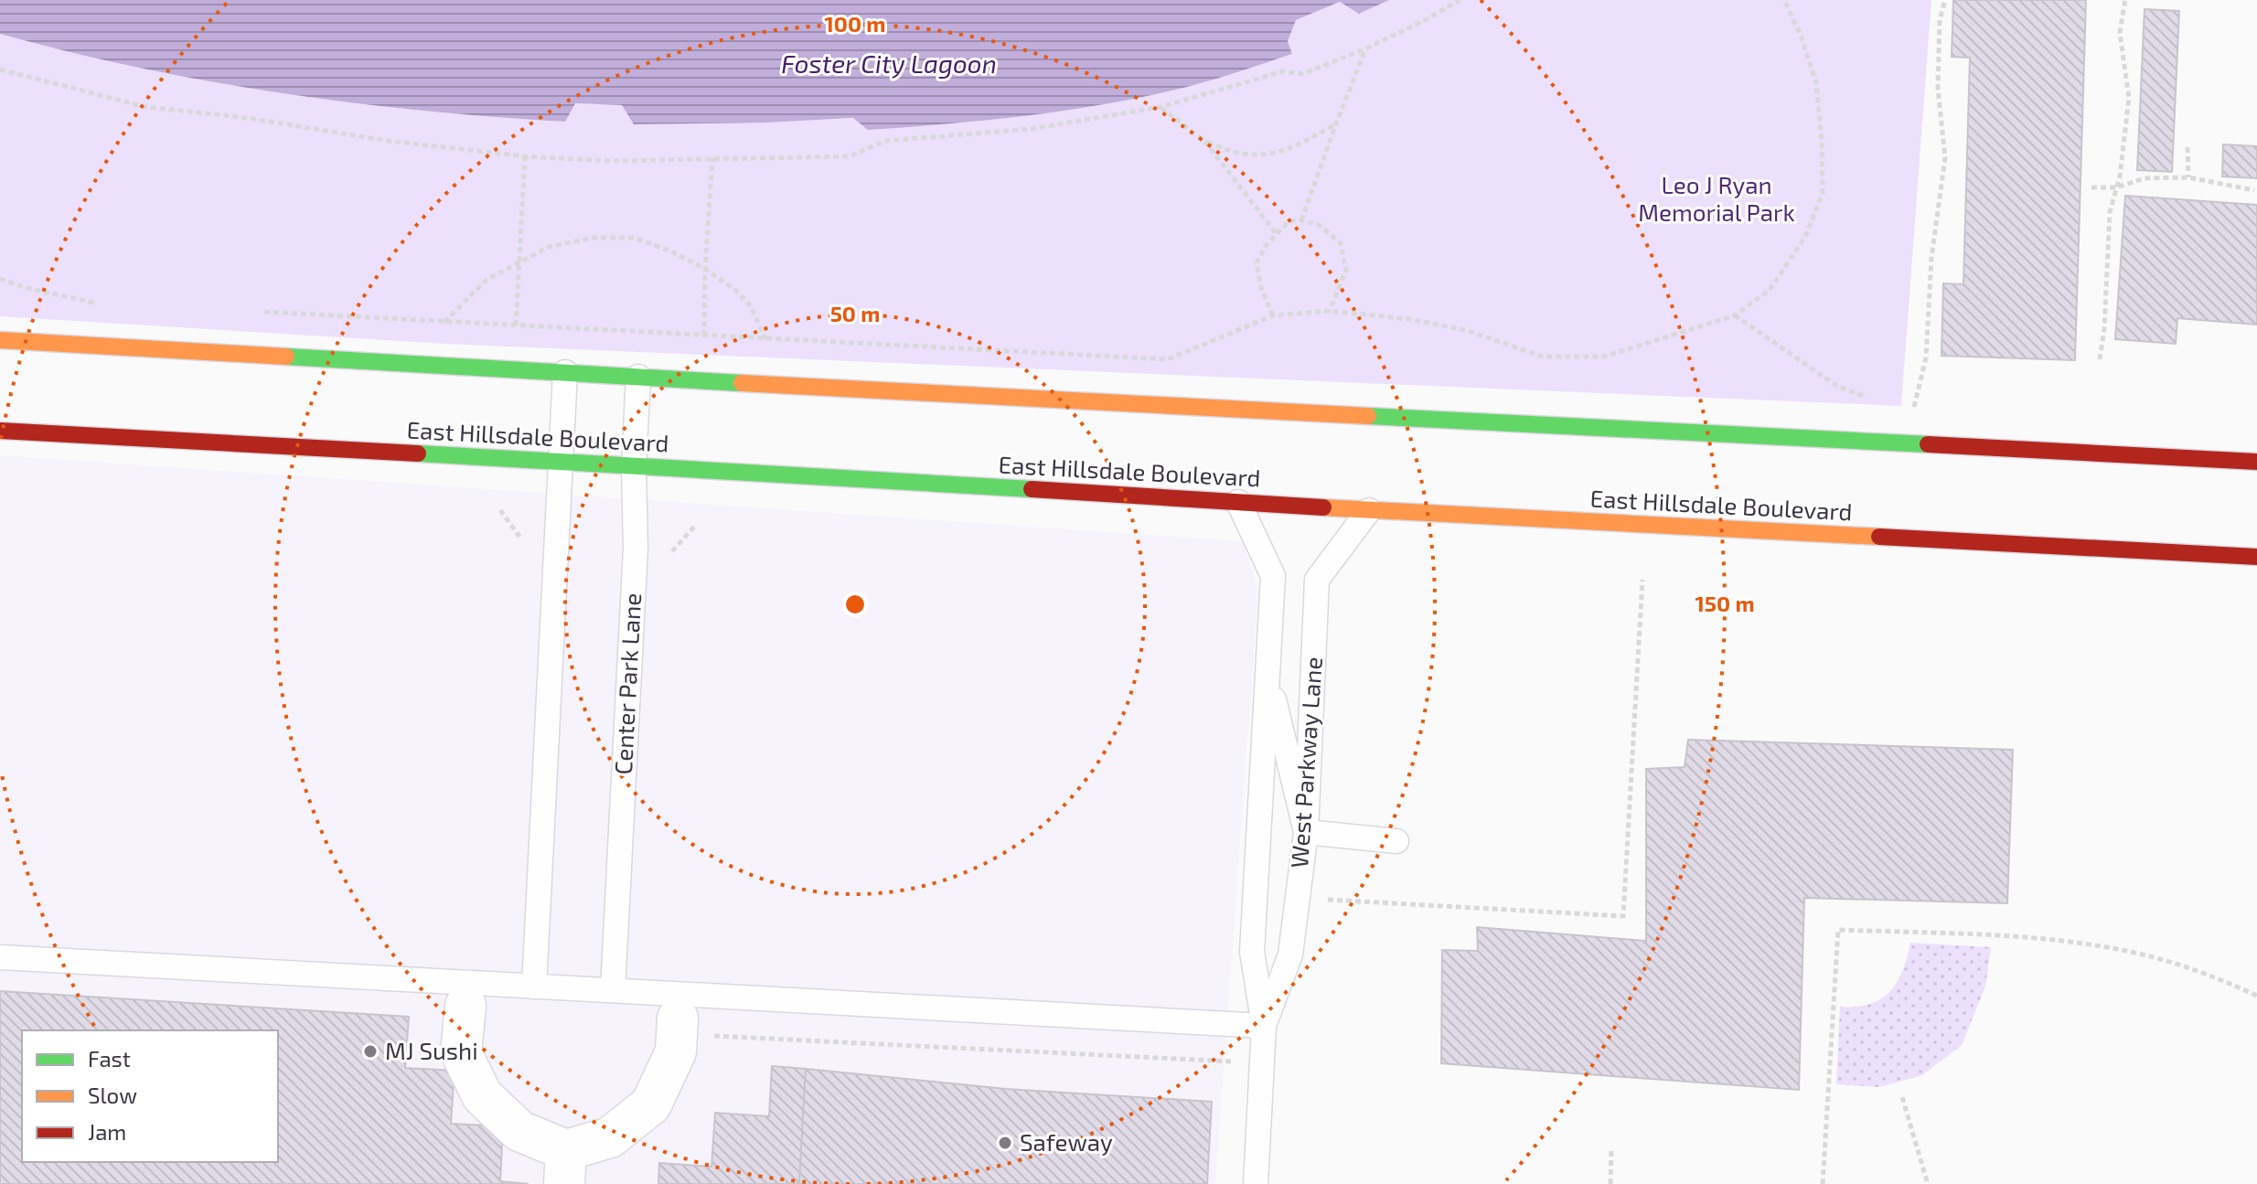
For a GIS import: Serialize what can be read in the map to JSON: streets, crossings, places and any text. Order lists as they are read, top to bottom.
{
  "streets": {
    "main road": ["East Hillsdale Boulevard"],
    "lane": ["Center Park Lane", "West Parkway Lane"]
  },
  "crossings": [
    ["East Hillsdale Boulevard", "Center Park Lane"],
    ["East Hillsdale Boulevard", "West Parkway Lane"]
  ],
  "water": ["Foster City Lagoon"],
  "parks": ["Leo J Ryan Memorial Park"],
  "places": ["MJ Sushi", "Safeway"],
  "legend": ["Fast", "Slow", "Jam"],
  "rings": ["100 m", "50 m", "150 m"]
}
